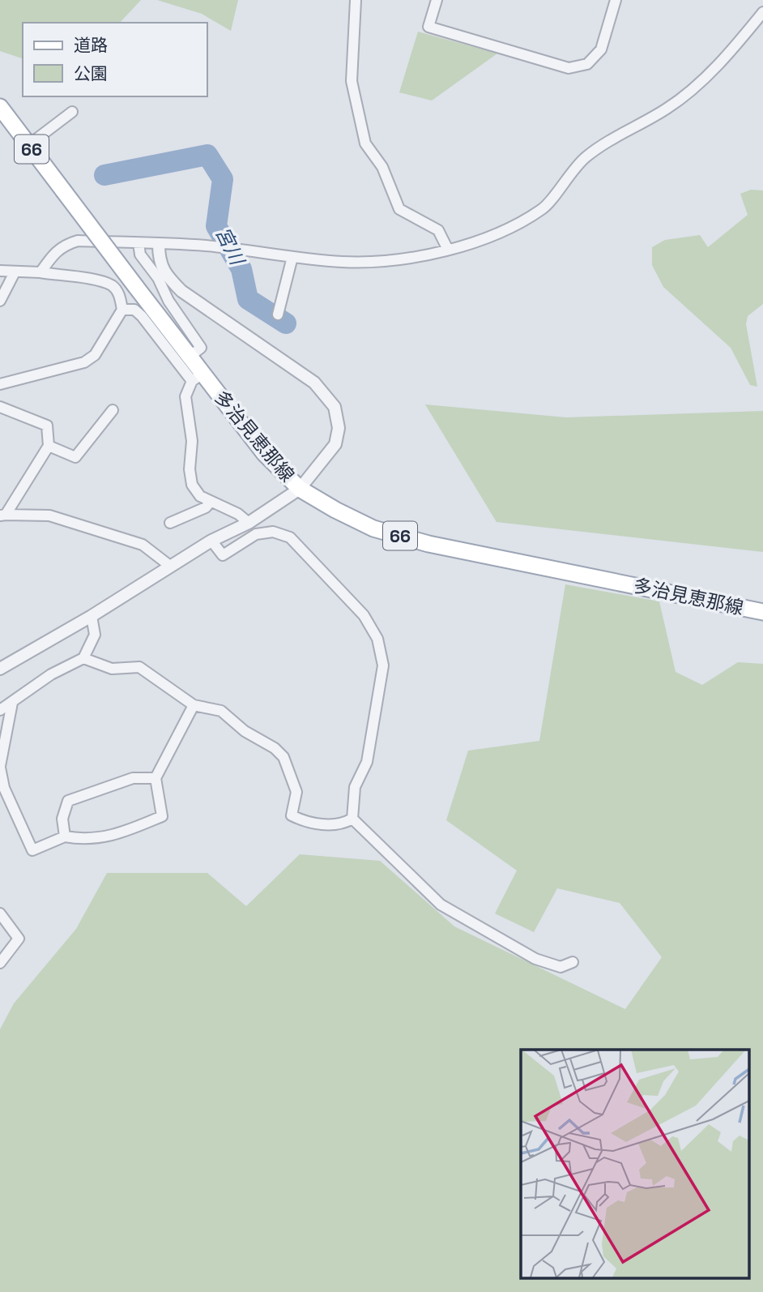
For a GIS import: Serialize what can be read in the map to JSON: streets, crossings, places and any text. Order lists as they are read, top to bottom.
{
  "streets": {
    "main road": ["66", "多治見恵那線"]
  },
  "water": ["宮川"],
  "legend": ["道路", "公園"]
}
